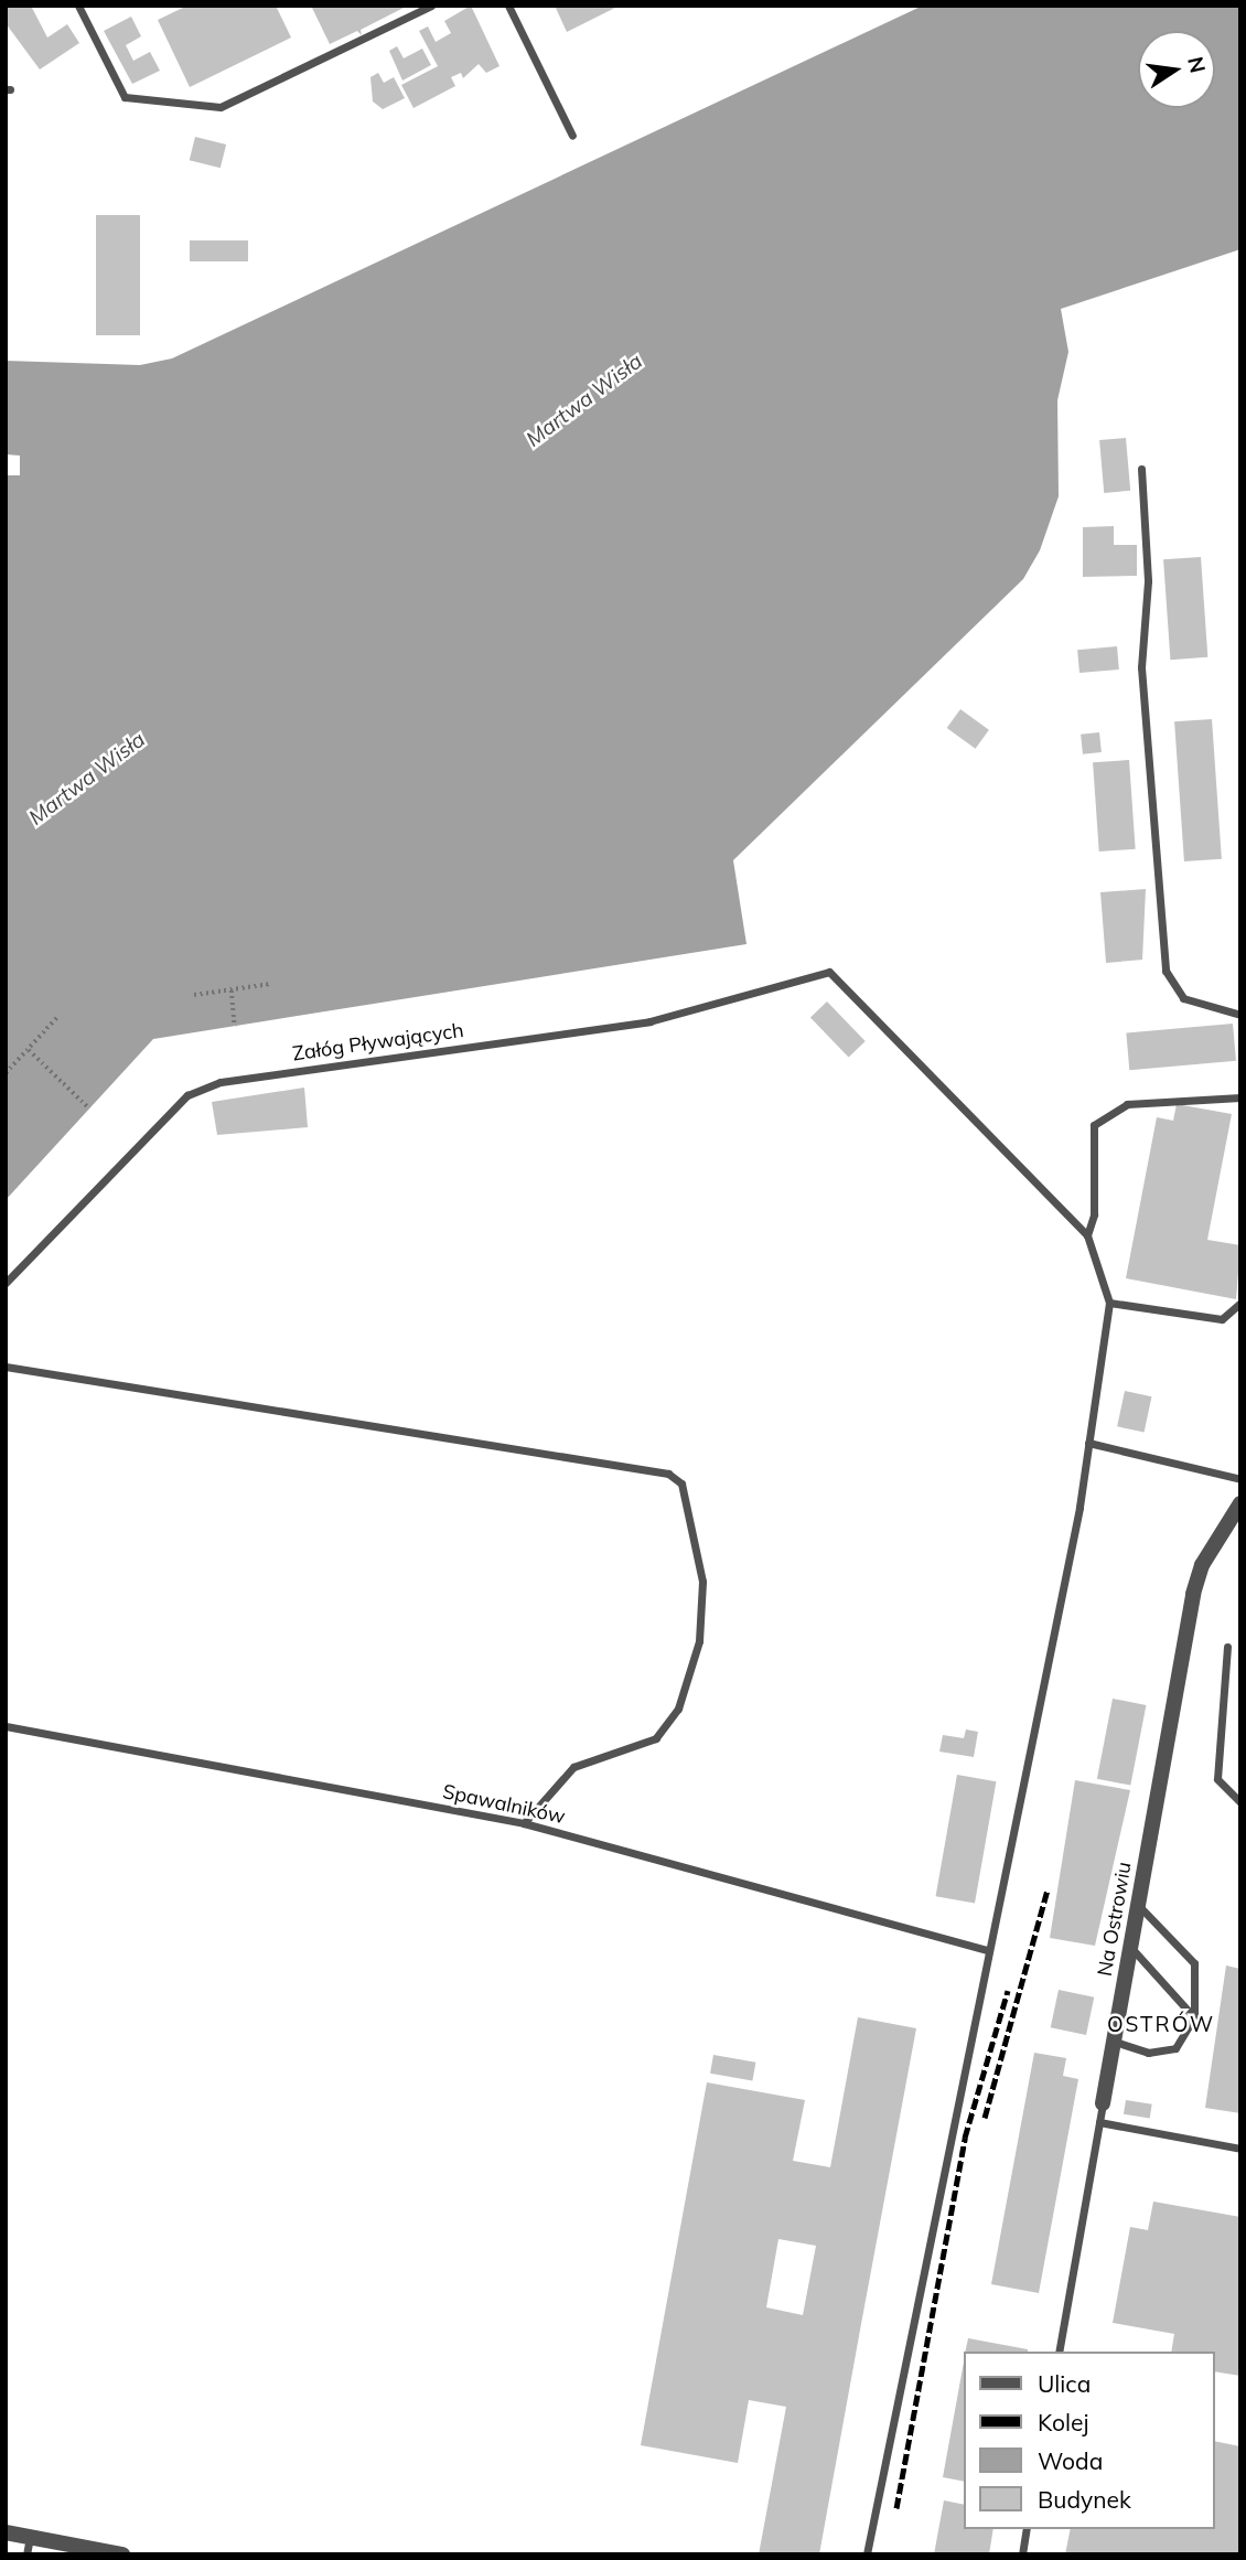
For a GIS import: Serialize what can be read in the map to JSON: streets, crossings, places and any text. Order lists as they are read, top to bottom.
{
  "streets": {
    "street": ["Na Ostrowiu"],
    "lane": ["Załóg Pływających", "Spawalników"]
  },
  "districts": ["OSTRÓW"],
  "water": ["Martwa Wisła"],
  "legend": [
    "Ulica",
    "Kolej",
    "Woda",
    "Budynek"
  ],
  "north": "right"
}
